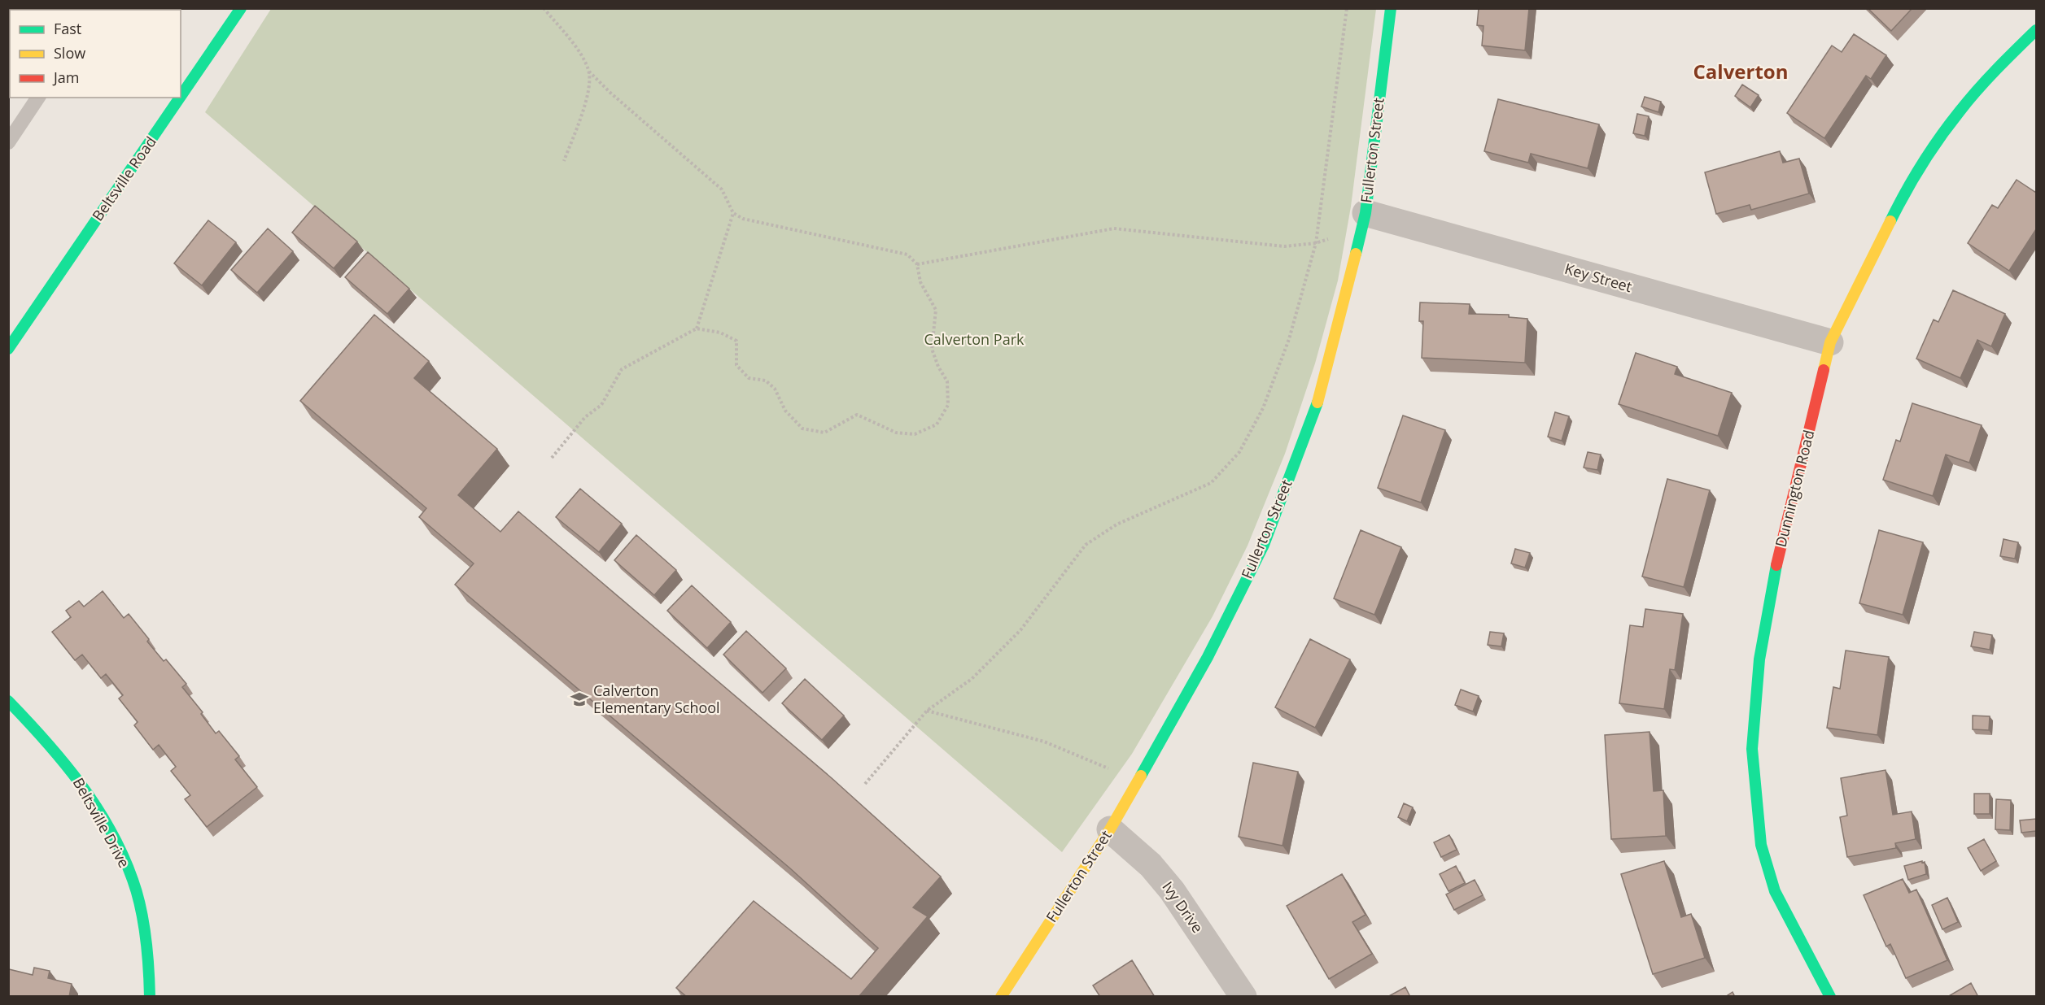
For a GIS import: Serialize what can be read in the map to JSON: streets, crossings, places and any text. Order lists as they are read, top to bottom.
{
  "streets": {
    "street": [
      "Fullerton Street",
      "Beltsville Road",
      "Key Street",
      "Dunnington Road",
      "Beltsville Drive",
      "Ivy Drive"
    ]
  },
  "crossings": [
    ["Fullerton Street", "Key Street"],
    ["Fullerton Street", "Ivy Drive"],
    ["Key Street", "Dunnington Road"]
  ],
  "districts": ["Calverton"],
  "parks": ["Calverton Park"],
  "places": {
    "school or university": ["Calverton Elementary School"]
  },
  "legend": ["Fast", "Slow", "Jam"]
}
